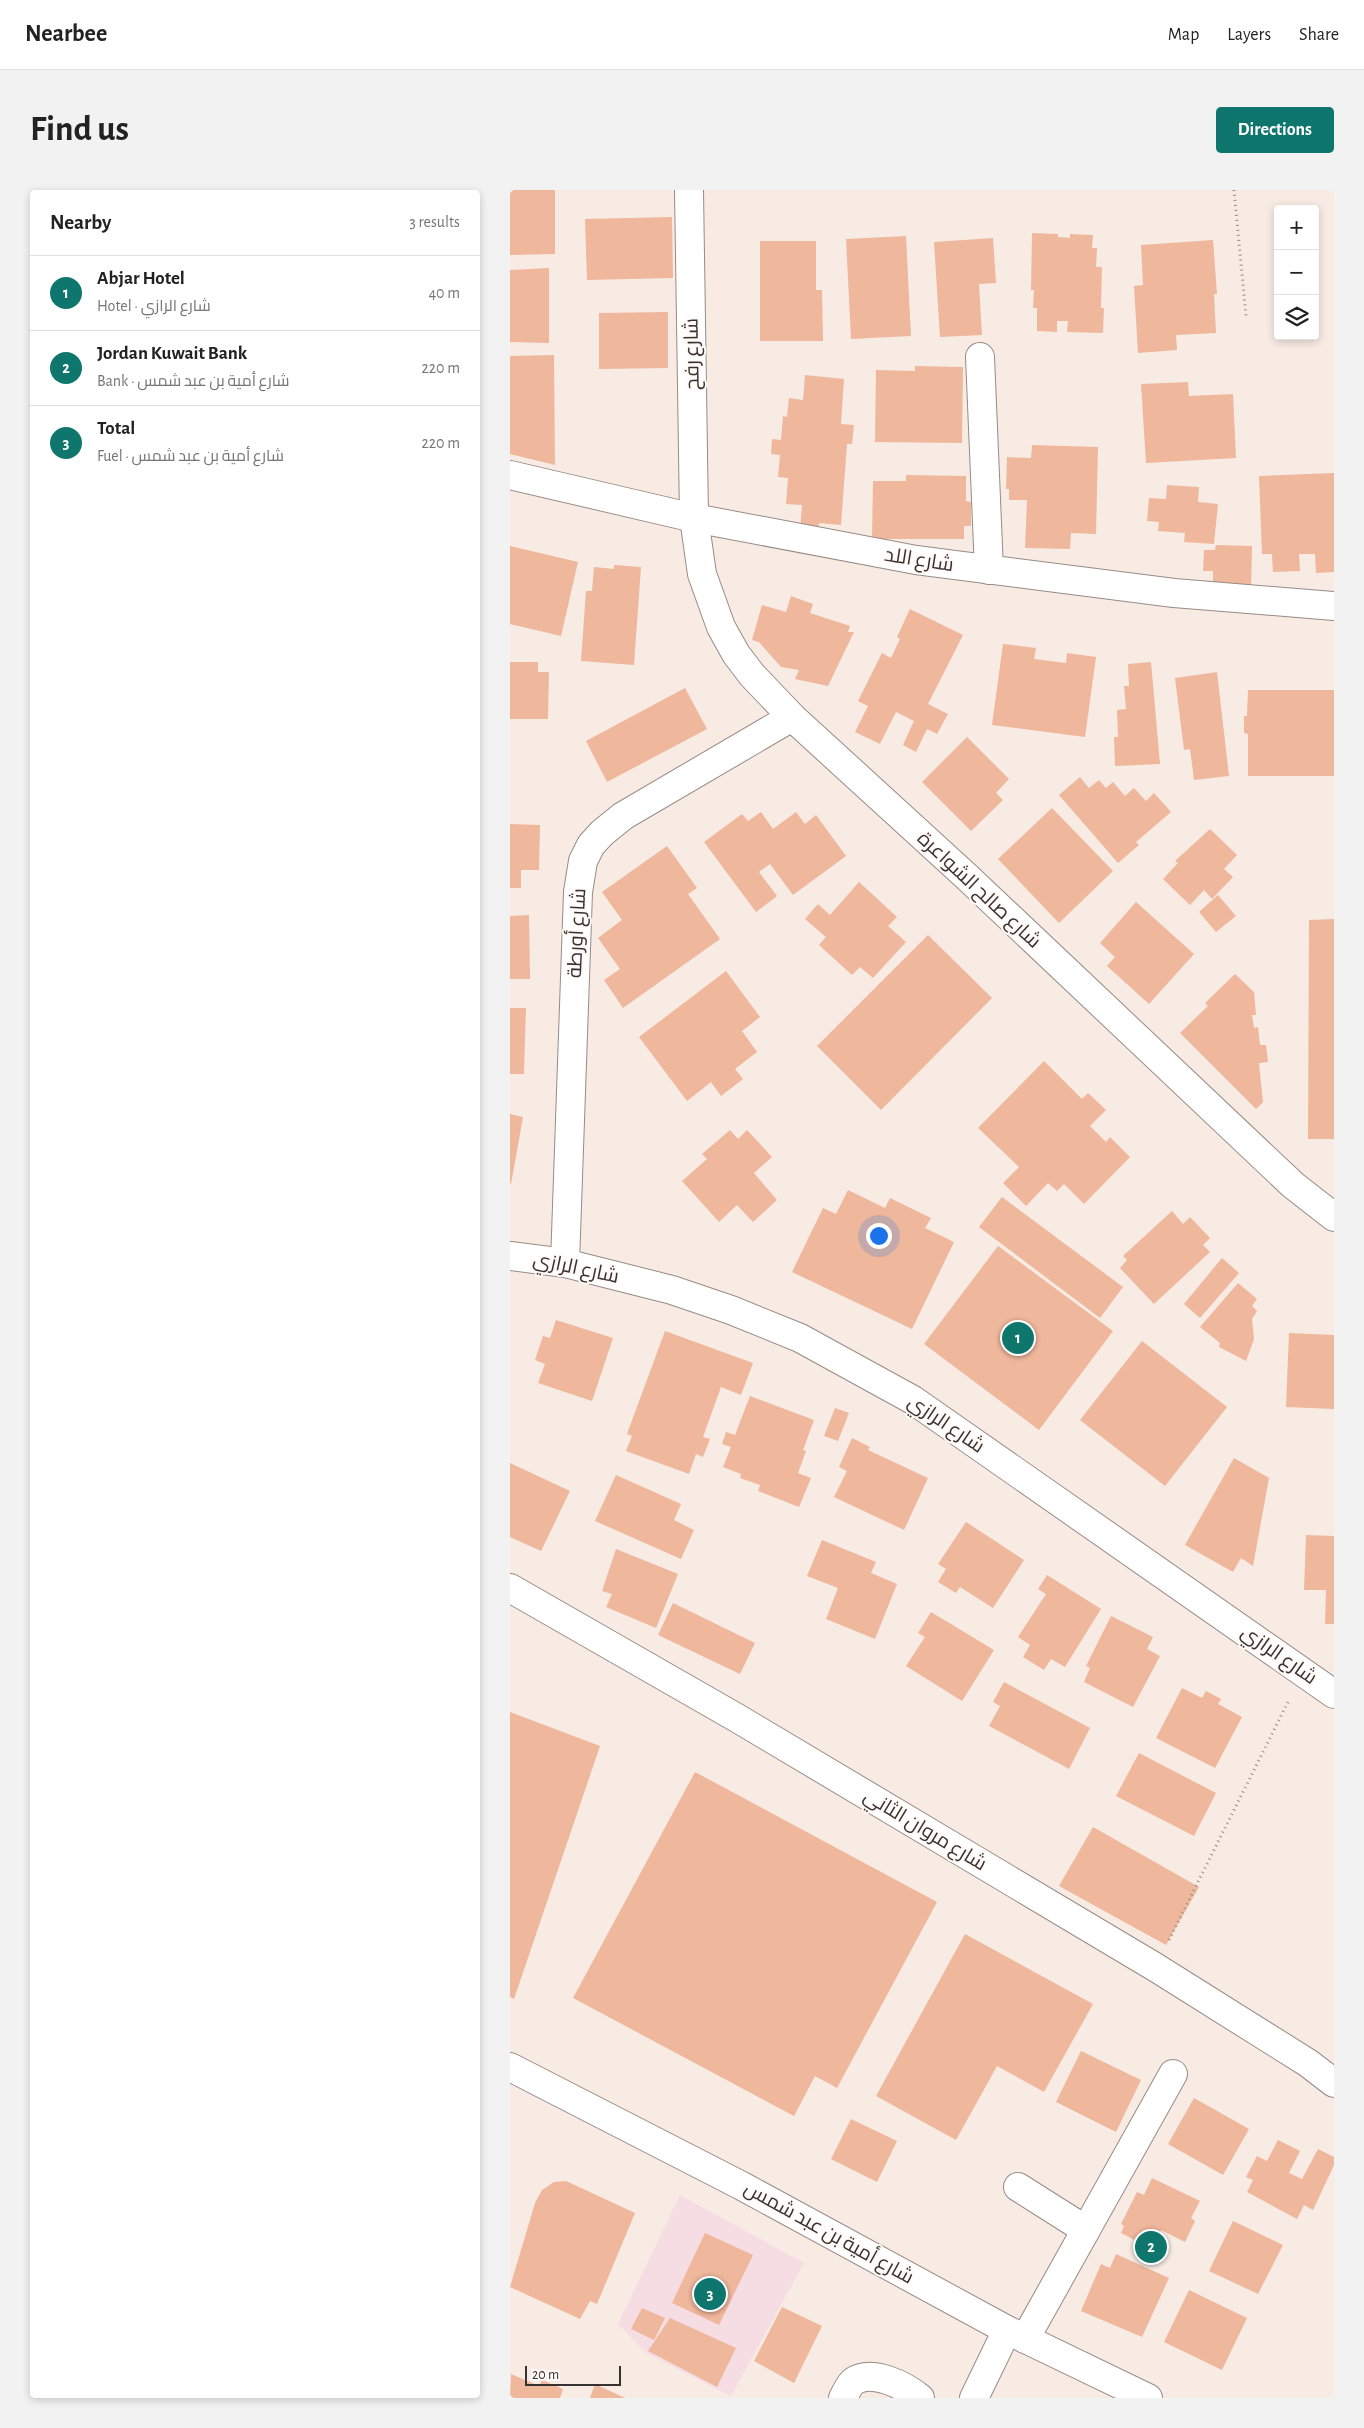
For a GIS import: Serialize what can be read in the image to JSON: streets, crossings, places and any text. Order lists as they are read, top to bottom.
{
  "streets": {
    "street": [
      "شارع رفح",
      "شارع اللد",
      "شارع صالح الشواعرة",
      "شارع أورطة",
      "شارع الرازي",
      "شارع مروان الثاني",
      "شارع أمية بن عبد شمس"
    ]
  },
  "crossings": [
    ["شارع رفح", "شارع اللد"],
    ["شارع رفح", "شارع صالح الشواعرة"],
    ["شارع اللد", "شارع صالح الشواعرة"],
    ["شارع صالح الشواعرة", "شارع أورطة"],
    ["شارع أورطة", "شارع الرازي"]
  ],
  "scale_bar": "20 m",
  "page": {
    "header": "Nearbee",
    "nav": ["Map", "Layers", "Share"],
    "buttons": "Directions",
    "title": "Find us",
    "heading": ["Nearby", "3 results"],
    "map_buttons": ["+", "−"],
    "list": [
      {
        "mark": "1",
        "name": "Abjar Hotel",
        "note": "Hotel · شارع الرازي",
        "value": "40 m"
      },
      {
        "mark": "2",
        "name": "Jordan Kuwait Bank",
        "note": "Bank · شارع أمية بن عبد شمس",
        "value": "220 m"
      },
      {
        "mark": "3",
        "name": "Total",
        "note": "Fuel · شارع أمية بن عبد شمس",
        "value": "220 m"
      }
    ],
    "pins": ["1", "2", "3"],
    "scale": "20 m"
  }
}
